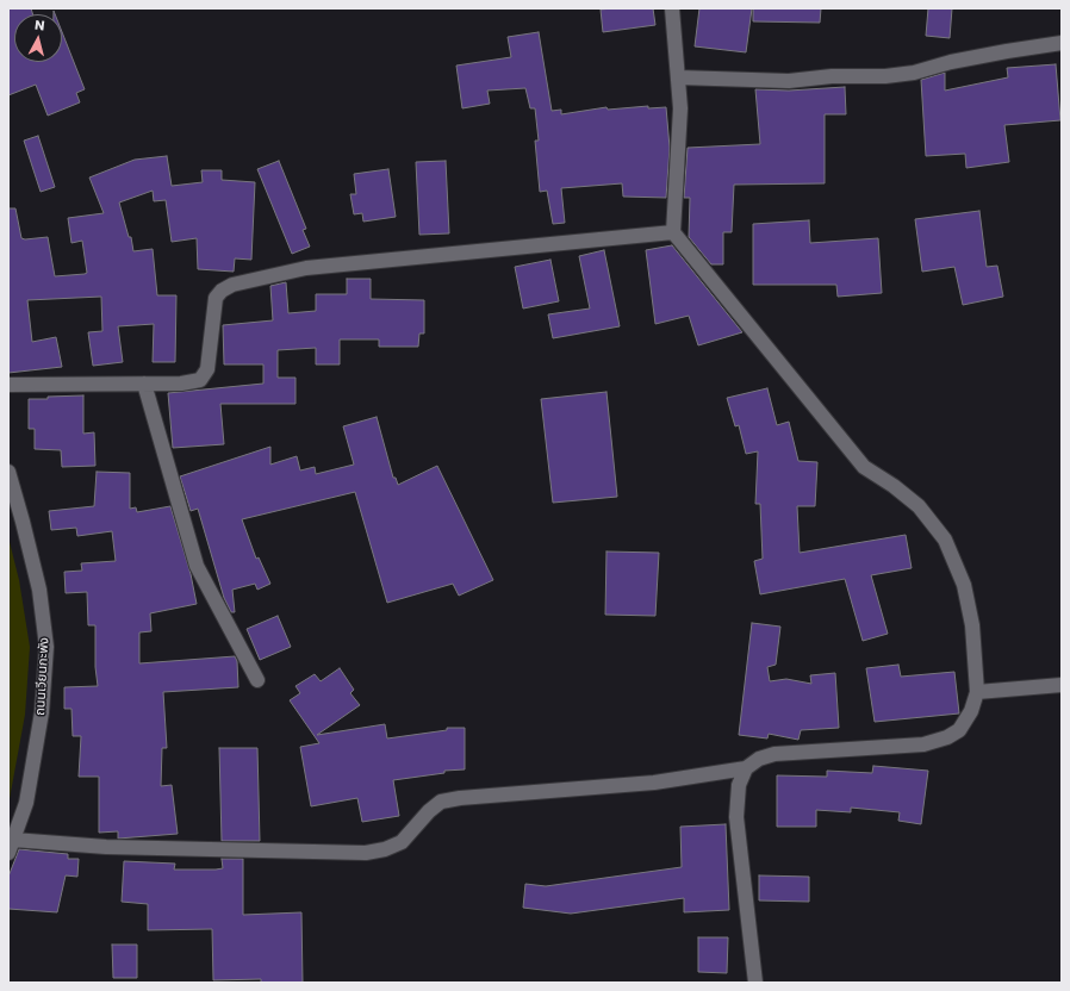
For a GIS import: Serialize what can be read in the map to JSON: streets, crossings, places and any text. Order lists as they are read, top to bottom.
{
  "streets": {
    "street": ["ถนนเวียนกะพัง"]
  },
  "north": "top"
}
